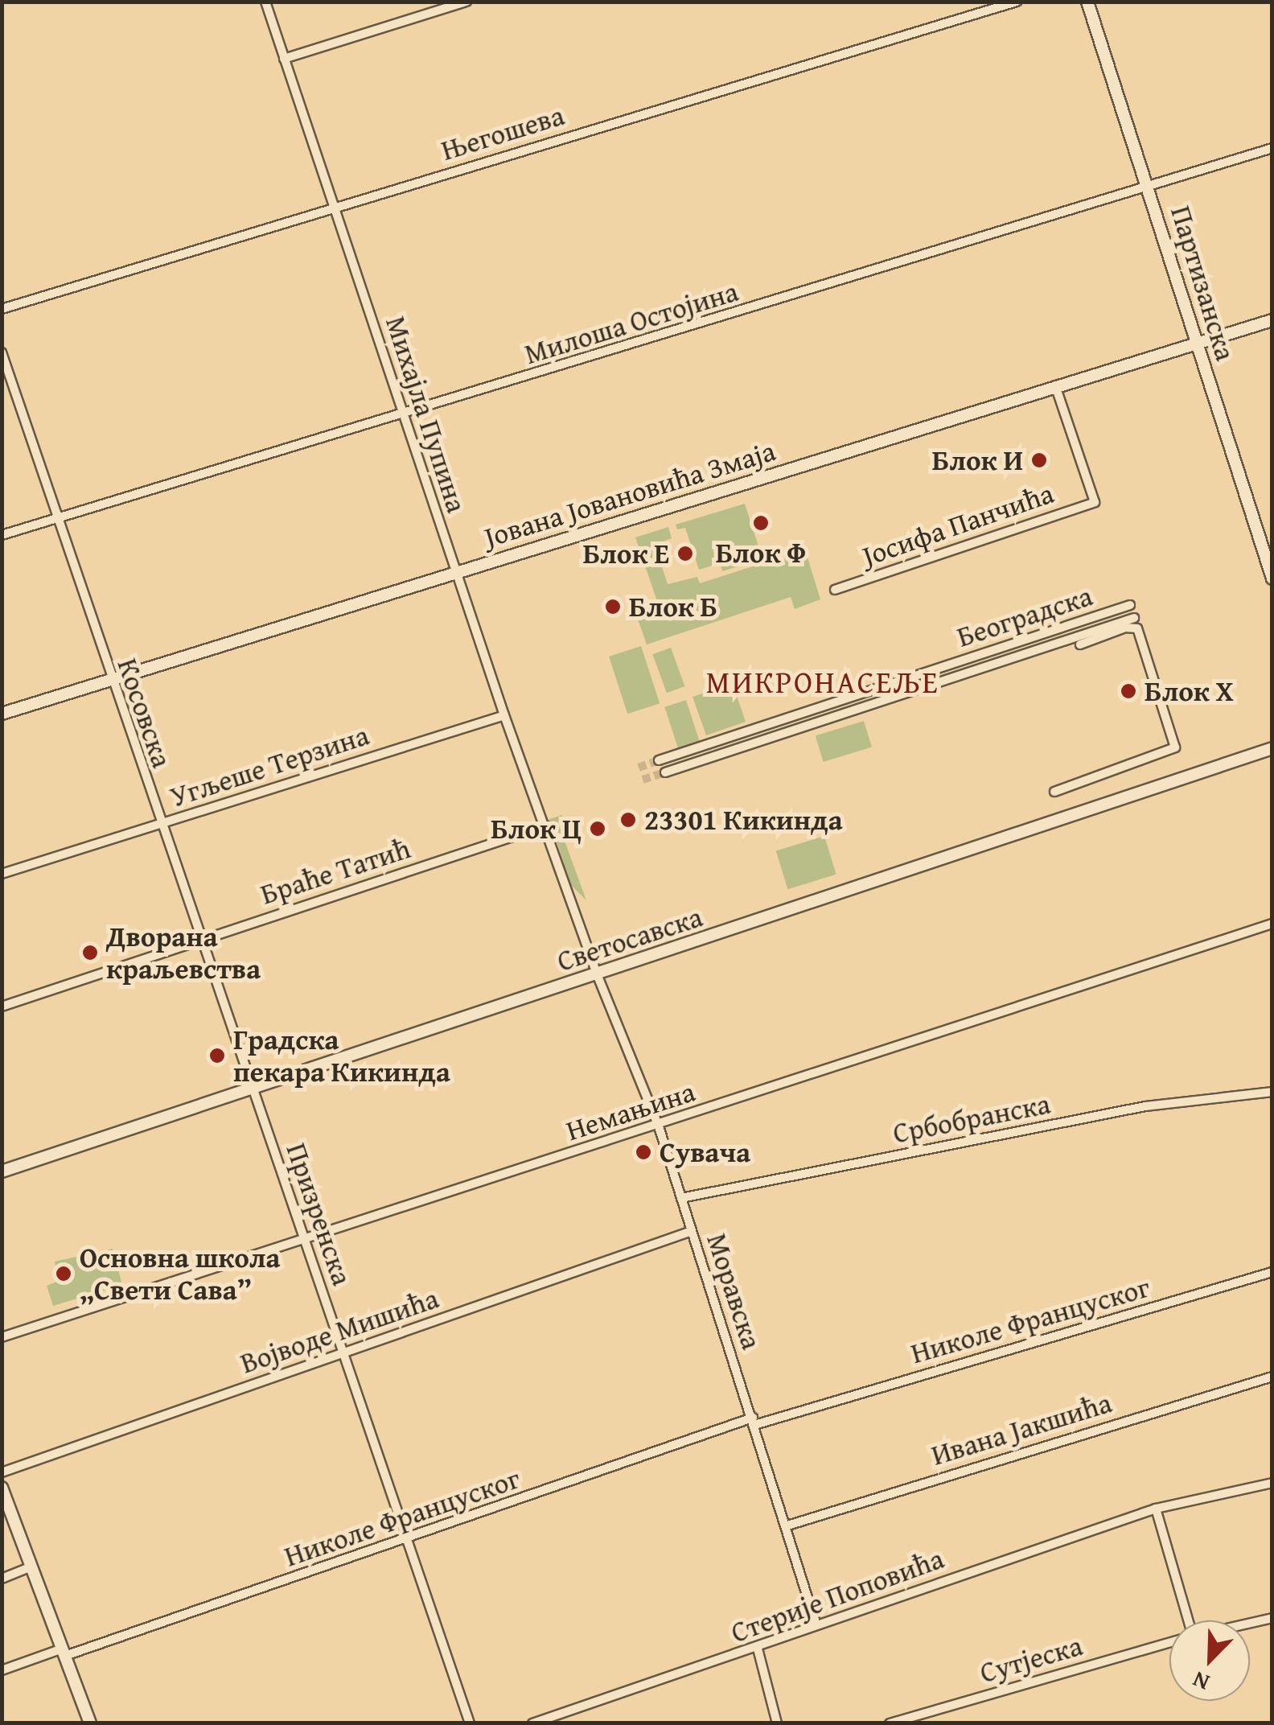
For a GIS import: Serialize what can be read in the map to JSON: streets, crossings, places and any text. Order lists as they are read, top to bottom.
{
  "streets": {
    "street": [
      "Његошева",
      "Партизанска",
      "Милоша Остојина",
      "Михајла Пупина",
      "Јована Јовановића Змаја",
      "Јосифа Панчића",
      "Београдска",
      "Косовска",
      "Угљеше Терзина",
      "Браће Татић",
      "Светосавска",
      "Немањина",
      "Србобранска",
      "Призренска",
      "Моравска",
      "Николе Француског",
      "Војводе Мишића",
      "Ивана Јакшића",
      "Стерије Поповића",
      "Сутјеска"
    ]
  },
  "crossings": [
    ["Његошева", "Михајла Пупина"],
    ["Партизанска", "Милоша Остојина"],
    ["Партизанска", "Јована Јовановића Змаја"],
    ["Милоша Остојина", "Михајла Пупина"],
    ["Милоша Остојина", "Косовска"],
    ["Михајла Пупина", "Јована Јовановића Змаја"],
    ["Михајла Пупина", "Угљеше Терзина"],
    ["Михајла Пупина", "Браће Татић"],
    ["Михајла Пупина", "Светосавска"],
    ["Михајла Пупина", "Моравска"],
    ["Јована Јовановића Змаја", "Јосифа Панчића"],
    ["Јована Јовановића Змаја", "Косовска"],
    ["Косовска", "Угљеше Терзина"],
    ["Косовска", "Браће Татић"],
    ["Косовска", "Светосавска"],
    ["Косовска", "Призренска"],
    ["Светосавска", "Призренска"],
    ["Светосавска", "Моравска"],
    ["Немањина", "Призренска"],
    ["Немањина", "Моравска"],
    ["Србобранска", "Моравска"],
    ["Призренска", "Николе Француског"],
    ["Призренска", "Војводе Мишића"],
    ["Моравска", "Николе Француског"],
    ["Моравска", "Војводе Мишића"],
    ["Моравска", "Ивана Јакшића"],
    ["Моравска", "Стерије Поповића"]
  ],
  "districts": ["МИКРОНАСЕЉЕ"],
  "places": [
    "Блок И",
    "Блок Ф",
    "Блок Е",
    "Блок Б",
    "Блок Х",
    "23301 Кикинда",
    "Блок Ц",
    "Дворана краљевства",
    "Градска пекара Кикинда",
    "Сувача",
    "Основна школа „Свети Сава”"
  ],
  "north": "bottom left"
}
